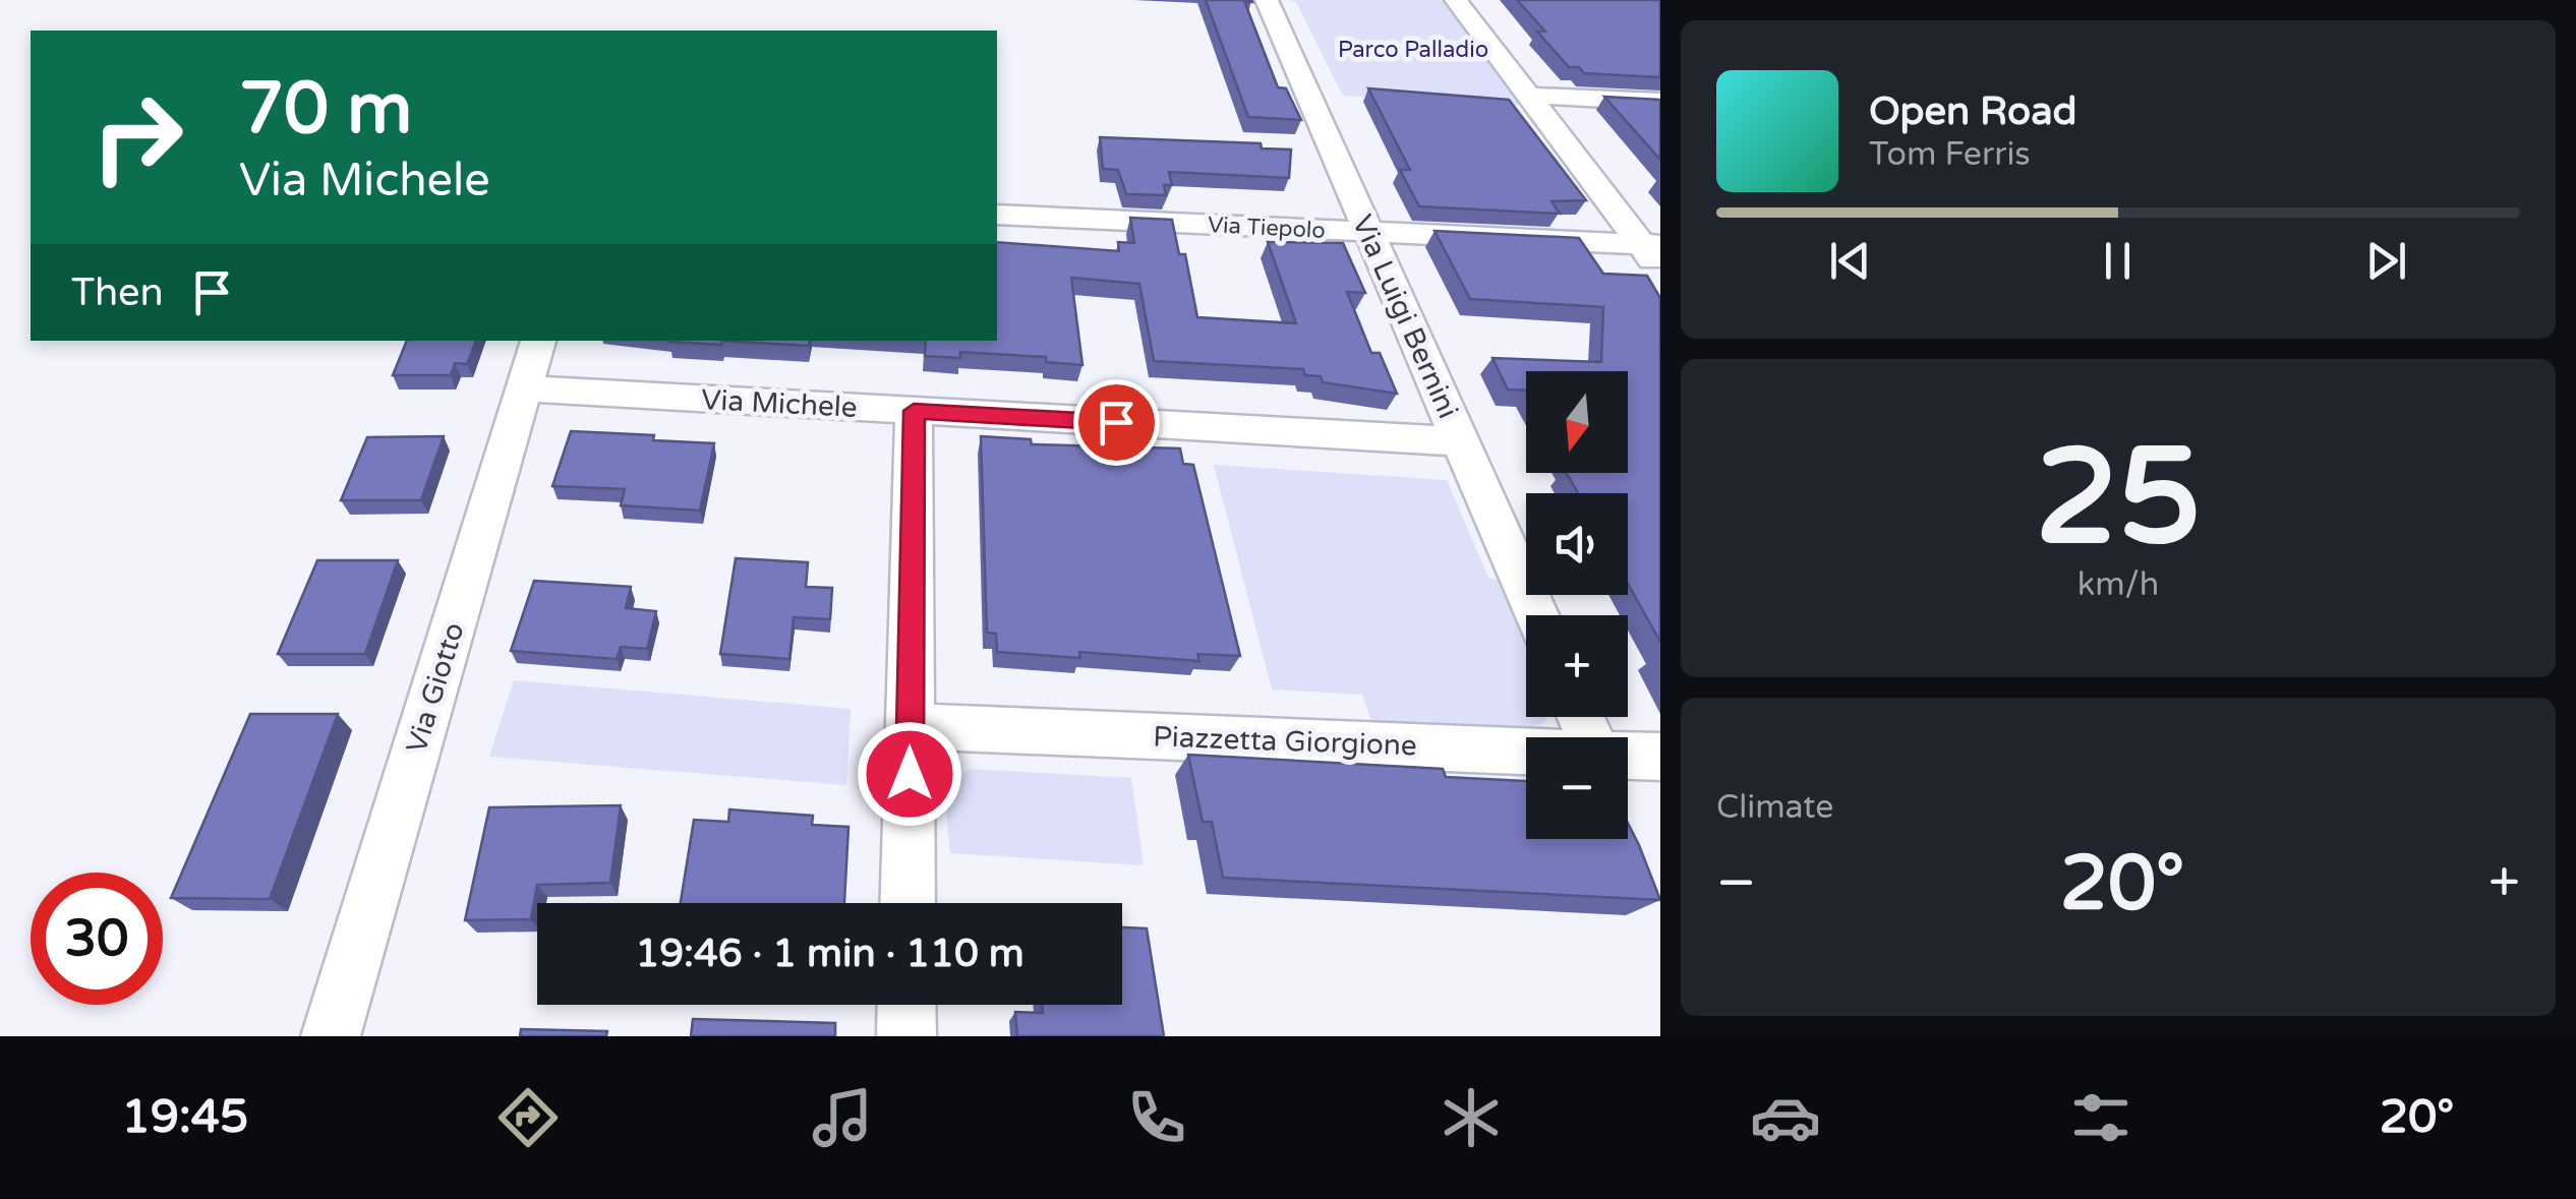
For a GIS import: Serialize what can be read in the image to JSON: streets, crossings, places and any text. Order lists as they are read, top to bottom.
{
  "streets": {
    "street": [
      "Via Tiepolo",
      "Via Luigi Bernini",
      "Via Michele",
      "Via Giotto",
      "Piazzetta Giorgione"
    ]
  },
  "crossings": [
    ["Via Tiepolo", "Via Luigi Bernini"],
    ["Via Luigi Bernini", "Via Michele"],
    ["Via Michele", "Via Giotto"]
  ],
  "parks": ["Parco Palladio"],
  "north": "bottom",
  "page": {
    "turn": ["70 m", "Via Michele"],
    "song": ["Open Road", "Tom Ferris"],
    "then": "Then",
    "tile": [
      ["25", "km/h"],
      "Climate"
    ],
    "map_buttons": ["+", "−"],
    "heat": ["−", "20°", "+"],
    "limit": "30",
    "trip": "19:46 · 1 min · 110 m",
    "tabs": ["19:45", "20°"]
  }
}
